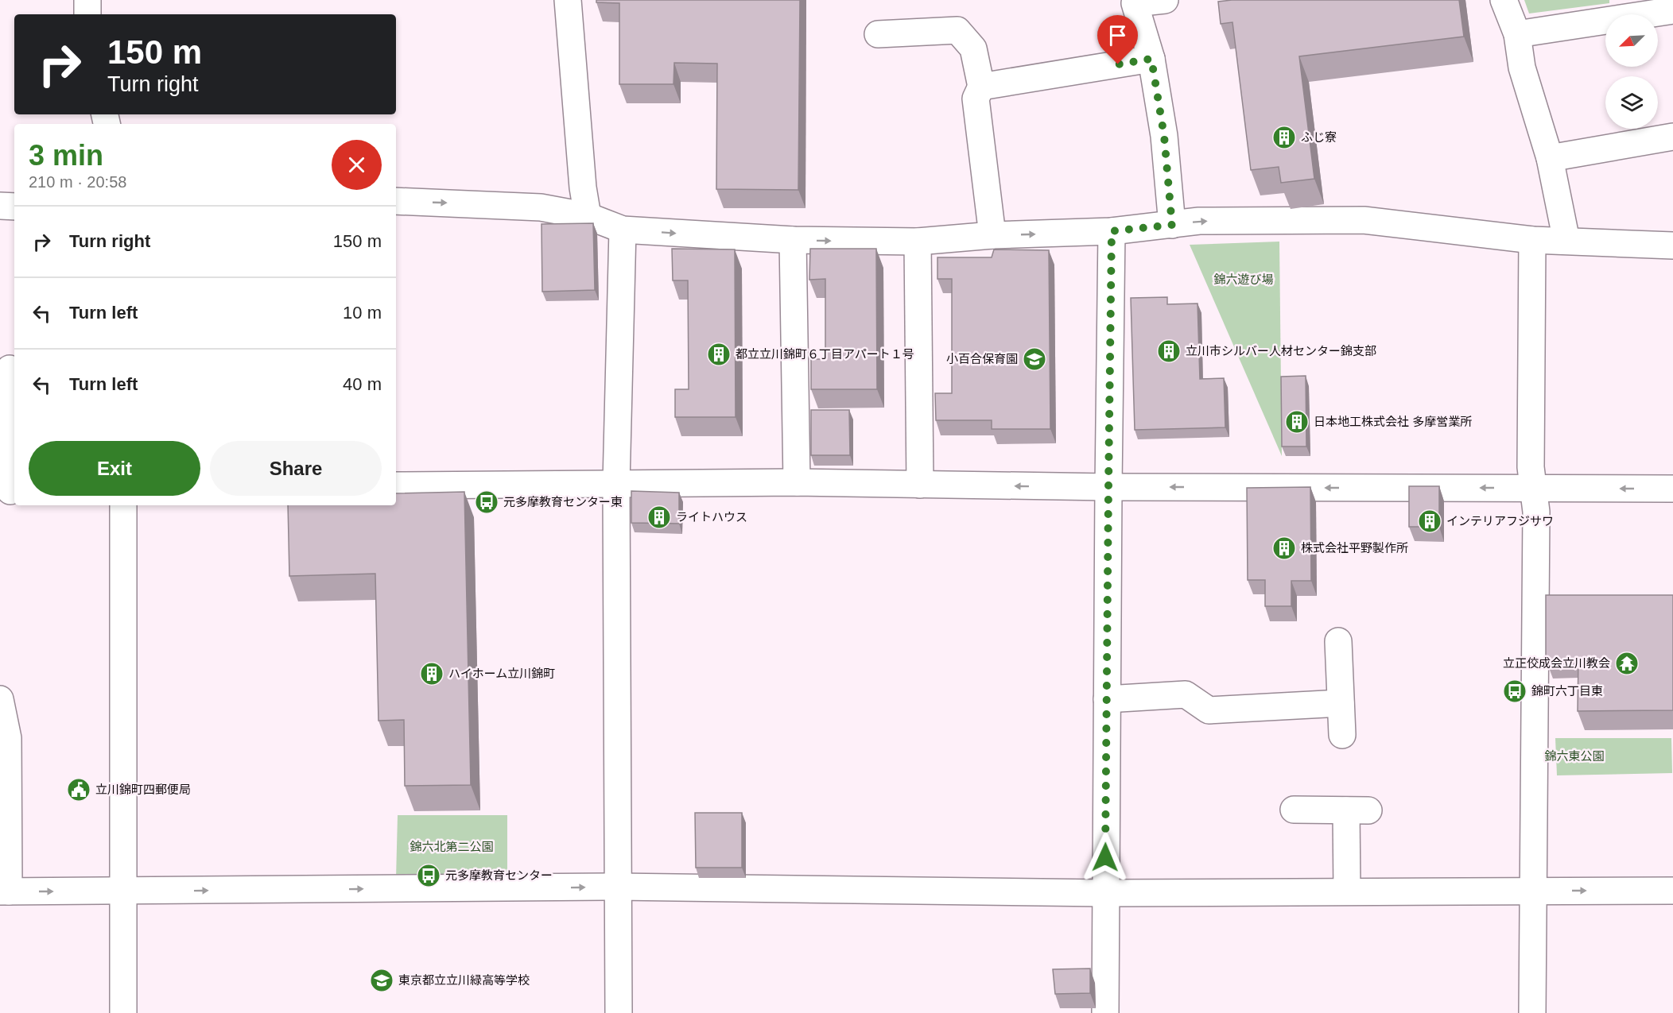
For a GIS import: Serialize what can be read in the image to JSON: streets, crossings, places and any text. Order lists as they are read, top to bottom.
{
  "parks": ["錦六遊び場", "錦六東公園", "錦六北第二公園"],
  "places": {
    "building": [
      "ふじ寮",
      "立川市シルバー人材センター錦支部",
      "都立立川錦町６丁目アパート１号",
      "日本地工株式会社 多摩営業所",
      "ライトハウス",
      "インテリアフジサワ",
      "株式会社平野製作所",
      "ハイホーム立川錦町"
    ],
    "school or university": ["小百合保育園", "東京都立立川緑高等学校"],
    "bus stop": ["元多摩教育センター東", "錦町六丁目東", "元多摩教育センター"],
    "temple": ["立正佼成会立川教会"],
    "public building": ["立川錦町四郵便局"]
  },
  "north": "bottom left",
  "page": {
    "turn": ["150 m", "Turn right"],
    "heading": ["3 min", "210 m · 20:58"],
    "list": [
      {
        "name": "Turn right",
        "value": "150 m"
      },
      {
        "name": "Turn left",
        "value": "10 m"
      },
      {
        "name": "Turn left",
        "value": "40 m"
      }
    ],
    "buttons": ["Exit", "Share"]
  }
}
